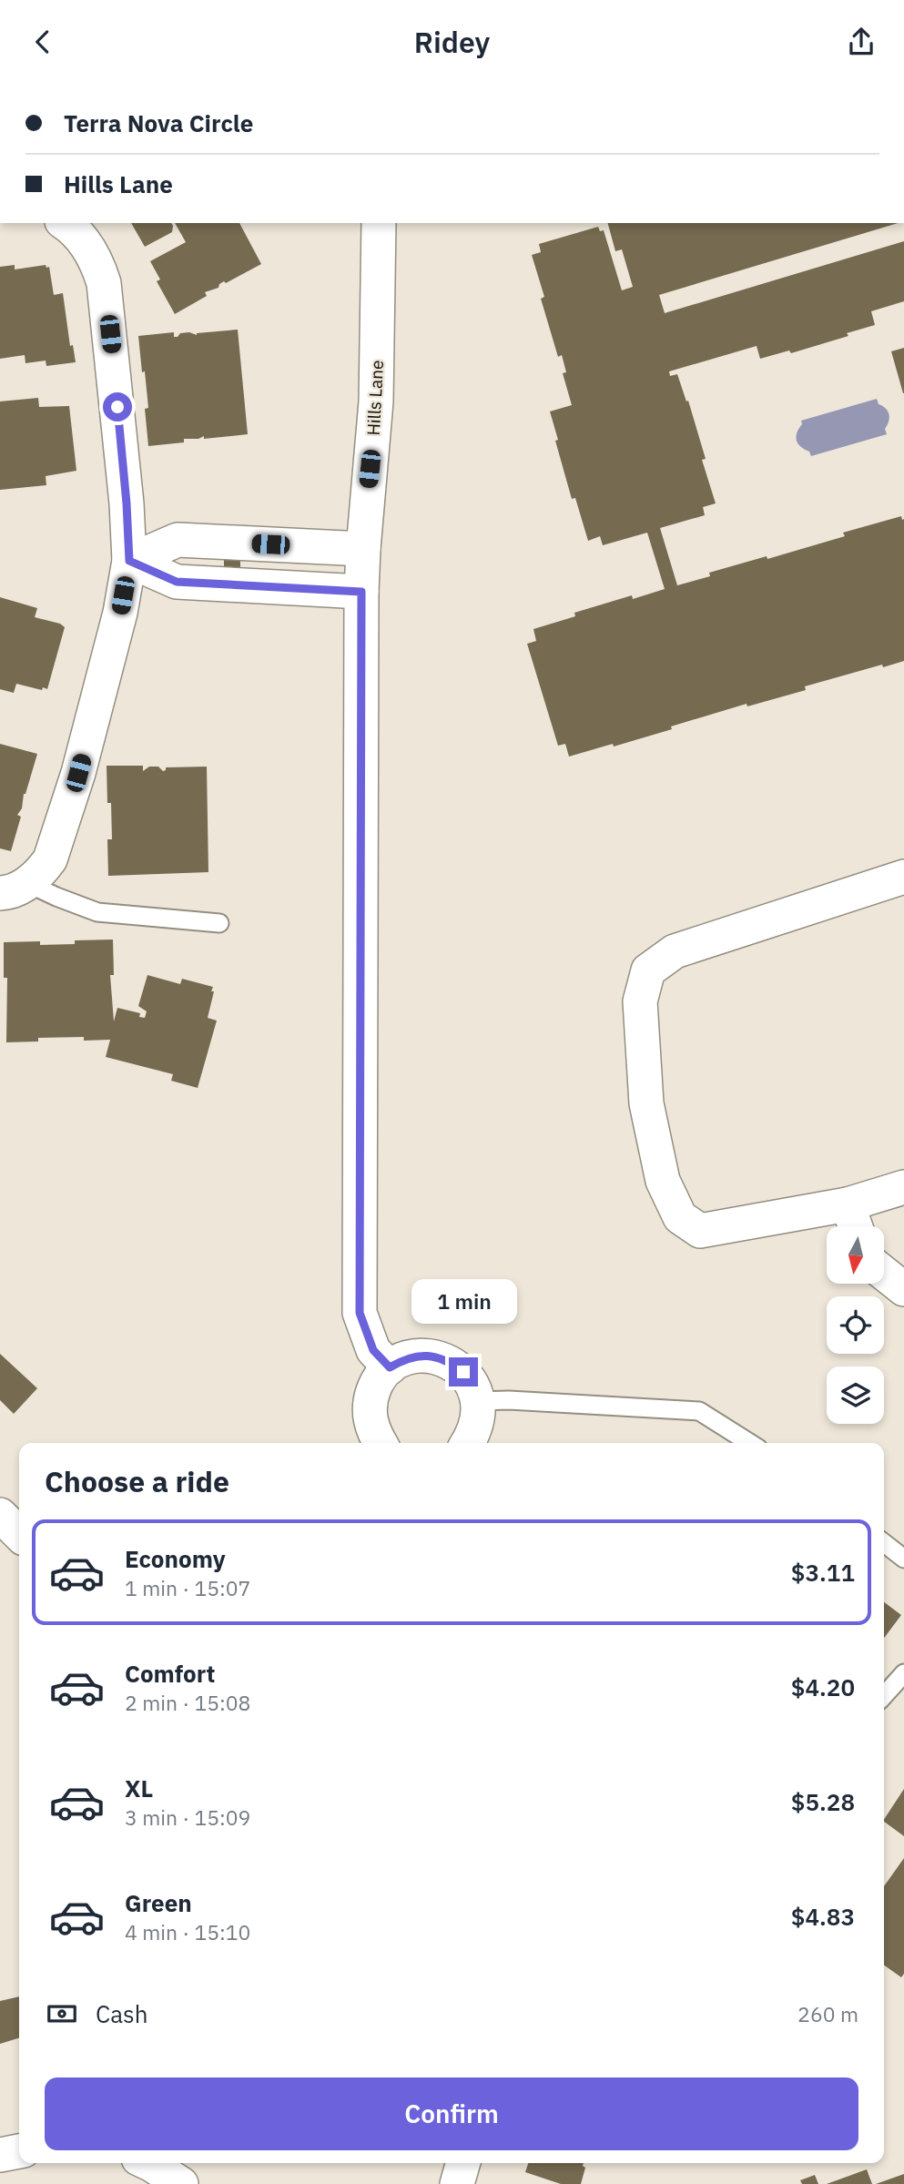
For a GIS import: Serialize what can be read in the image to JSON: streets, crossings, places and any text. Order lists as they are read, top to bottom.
{
  "streets": {
    "street": ["Hills Lane"]
  },
  "north": "bottom",
  "page": {
    "header": "Ridey",
    "banner": ["Terra Nova Circle", "Hills Lane"],
    "bubble": "1 min",
    "heading": "Choose a ride",
    "list": [
      {
        "name": "Economy",
        "note": "1 min · 15:07",
        "value": "$3.11"
      },
      {
        "name": "Comfort",
        "note": "2 min · 15:08",
        "value": "$4.20"
      },
      {
        "name": "XL",
        "note": "3 min · 15:09",
        "value": "$5.28"
      },
      {
        "name": "Green",
        "note": "4 min · 15:10",
        "value": "$4.83"
      }
    ],
    "pay": ["Cash", "260 m"],
    "buttons": "Confirm"
  }
}
